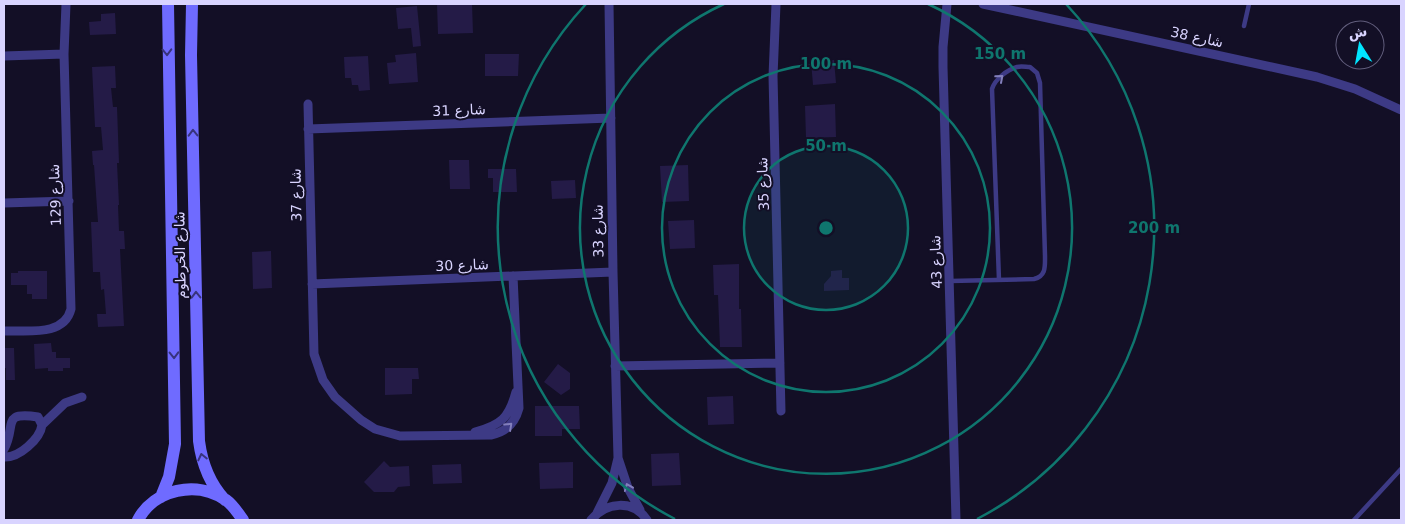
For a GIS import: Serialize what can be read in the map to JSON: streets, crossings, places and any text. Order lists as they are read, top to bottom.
{
  "streets": {
    "main road": ["شارع الخرطوم"],
    "street": [
      "شارع 38",
      "شارع 31",
      "شارع 35",
      "شارع 129",
      "شارع 37",
      "شارع 33",
      "شارع 43",
      "شارع 30"
    ]
  },
  "crossings": [
    ["شارع 31", "شارع 37"],
    ["شارع 31", "شارع 33"],
    ["شارع 37", "شارع 30"],
    ["شارع 33", "شارع 30"]
  ],
  "north": "top",
  "rings": [
    "150 m",
    "100 m",
    "50 m",
    "200 m"
  ]
}
